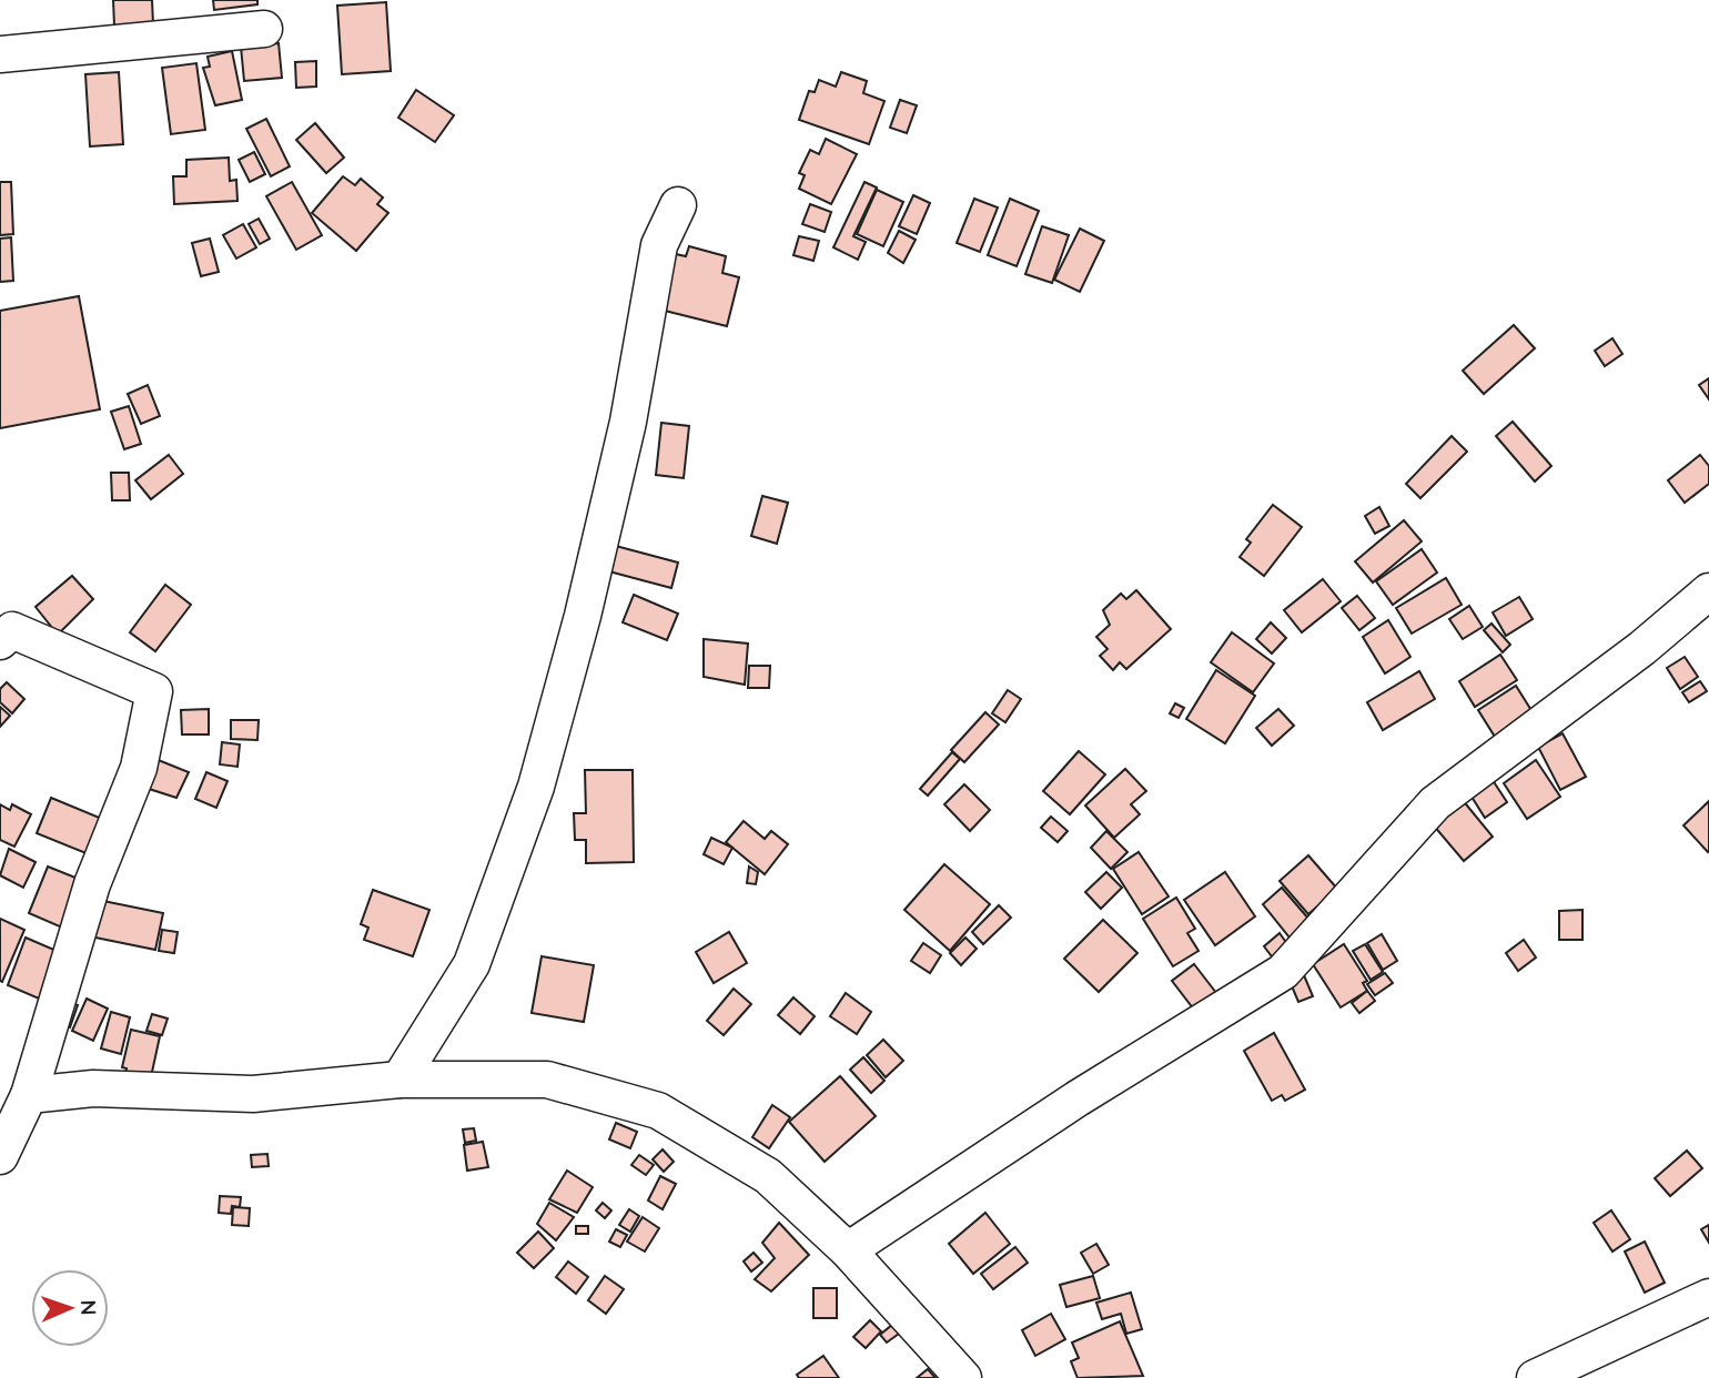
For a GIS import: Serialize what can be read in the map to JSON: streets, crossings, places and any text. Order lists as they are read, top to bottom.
{
  "north": "right"
}
